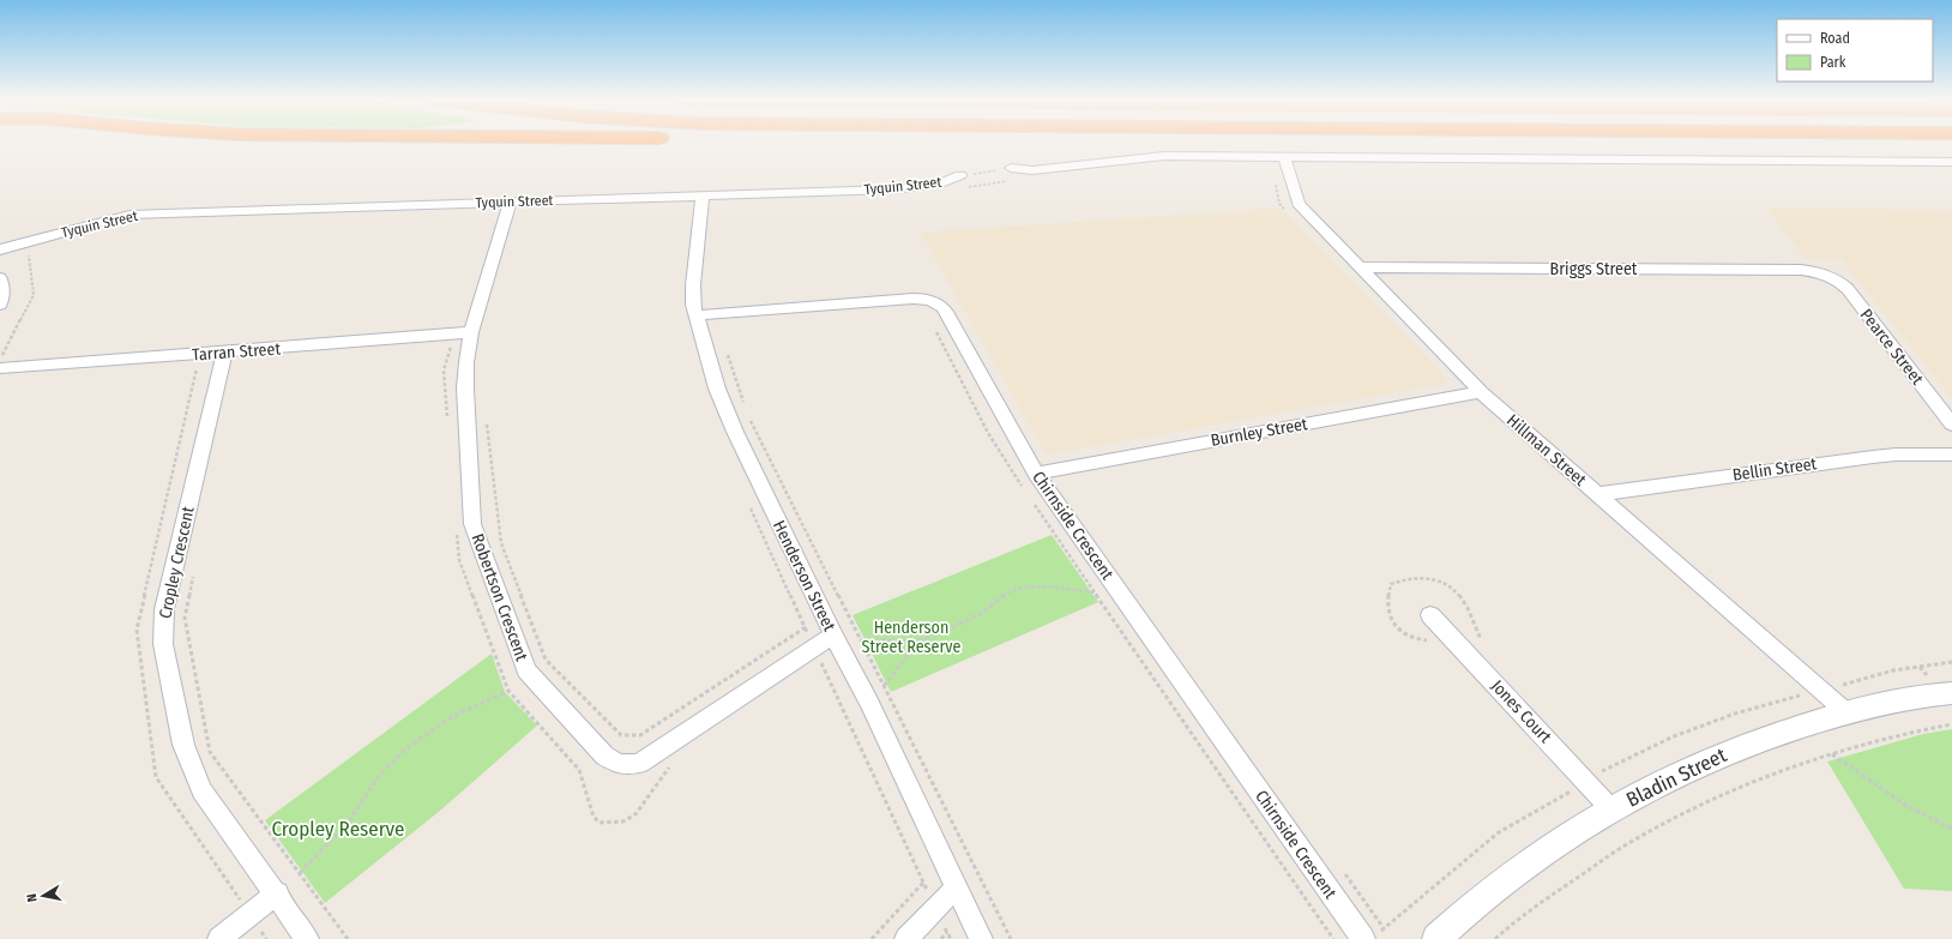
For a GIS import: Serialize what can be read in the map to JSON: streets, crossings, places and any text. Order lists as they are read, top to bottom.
{
  "streets": {
    "street": [
      "Tyquin Street",
      "Briggs Street",
      "Pearce Street",
      "Tarran Street",
      "Burnley Street",
      "Hillman Street",
      "Bellin Street",
      "Chirnside Crescent",
      "Cropley Crescent",
      "Henderson Street",
      "Robertson Crescent",
      "Jones Court",
      "Bladin Street"
    ]
  },
  "crossings": [
    ["Tyquin Street", "Henderson Street"],
    ["Tyquin Street", "Robertson Crescent"],
    ["Briggs Street", "Pearce Street"],
    ["Briggs Street", "Hillman Street"],
    ["Tarran Street", "Cropley Crescent"],
    ["Tarran Street", "Robertson Crescent"],
    ["Burnley Street", "Hillman Street"],
    ["Burnley Street", "Chirnside Crescent"],
    ["Hillman Street", "Bellin Street"],
    ["Hillman Street", "Bladin Street"],
    ["Chirnside Crescent", "Henderson Street"],
    ["Henderson Street", "Robertson Crescent"],
    ["Jones Court", "Bladin Street"]
  ],
  "parks": ["Henderson Street Reserve", "Cropley Reserve"],
  "legend": ["Road", "Park"],
  "north": "left"
}
